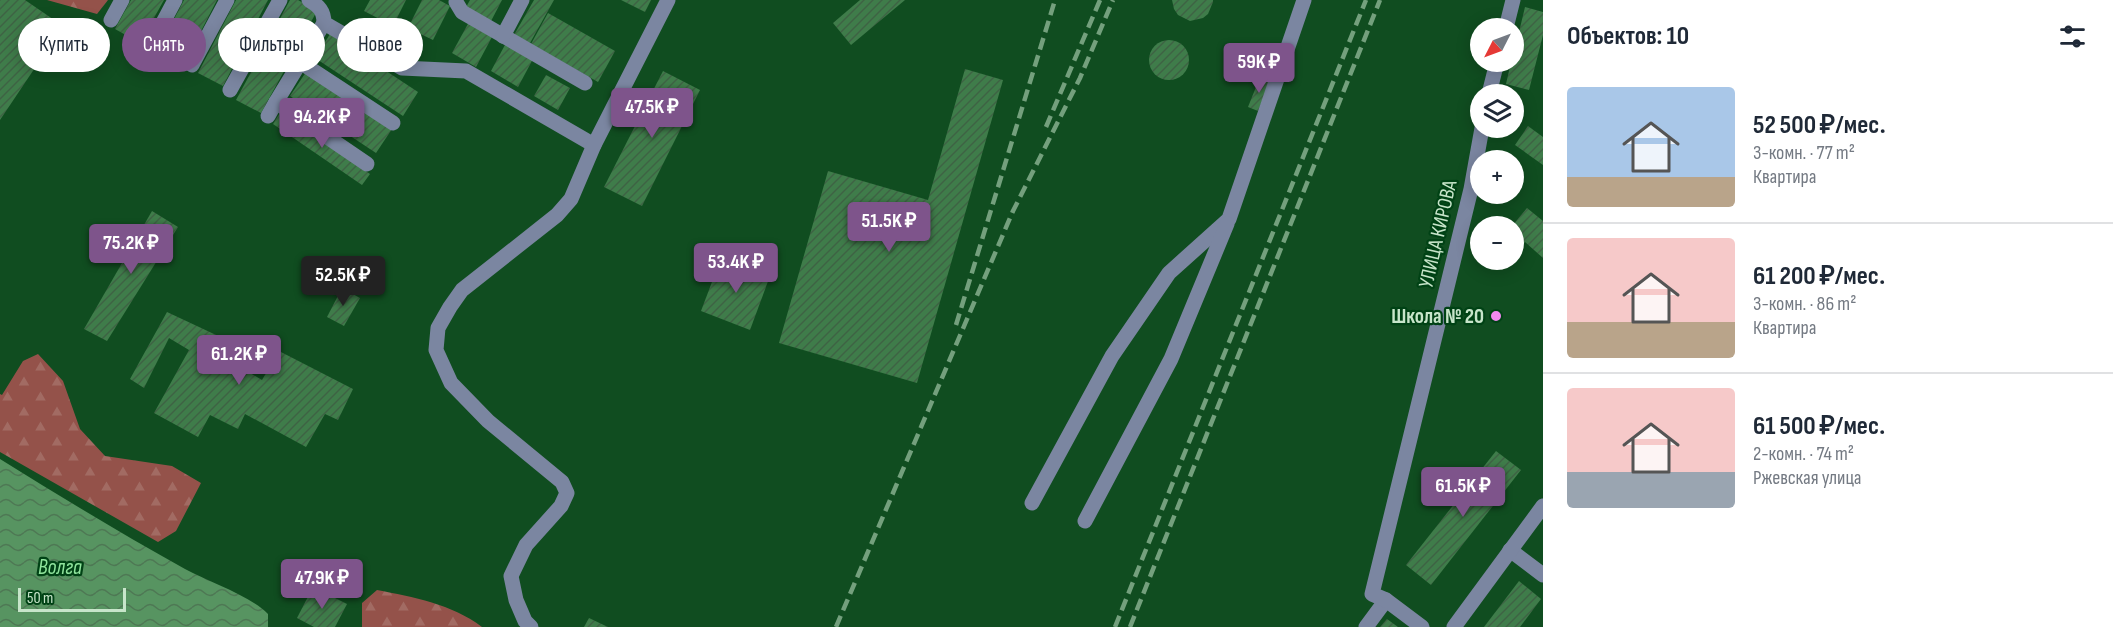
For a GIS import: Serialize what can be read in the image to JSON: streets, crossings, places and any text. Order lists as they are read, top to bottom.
{
  "streets": {
    "street": ["УЛИЦА КИРОВА"]
  },
  "water": ["Волга"],
  "places": ["Школа № 20"],
  "scale_bar": "50 m",
  "north": "bottom left",
  "page": {
    "heading": "Объектов: 10",
    "map_buttons": ["+", "−"],
    "chip": [
      "Купить",
      "Снять",
      "Фильтры",
      "Новое"
    ],
    "price": [
      "59K ₽",
      "47.5K ₽",
      "94.2K ₽",
      "51.5K ₽",
      "75.2K ₽",
      "53.4K ₽",
      "52.5K ₽",
      "61.2K ₽",
      "61.5K ₽",
      "47.9K ₽"
    ],
    "list": [
      {
        "name": "52 500 ₽/мес.",
        "note": "3-комн. · 77 m² · Квартира"
      },
      {
        "name": "61 200 ₽/мес.",
        "note": "3-комн. · 86 m² · Квартира"
      },
      {
        "name": "61 500 ₽/мес.",
        "note": "2-комн. · 74 m² · Ржевская улица"
      }
    ],
    "scale": "50 m"
  }
}
